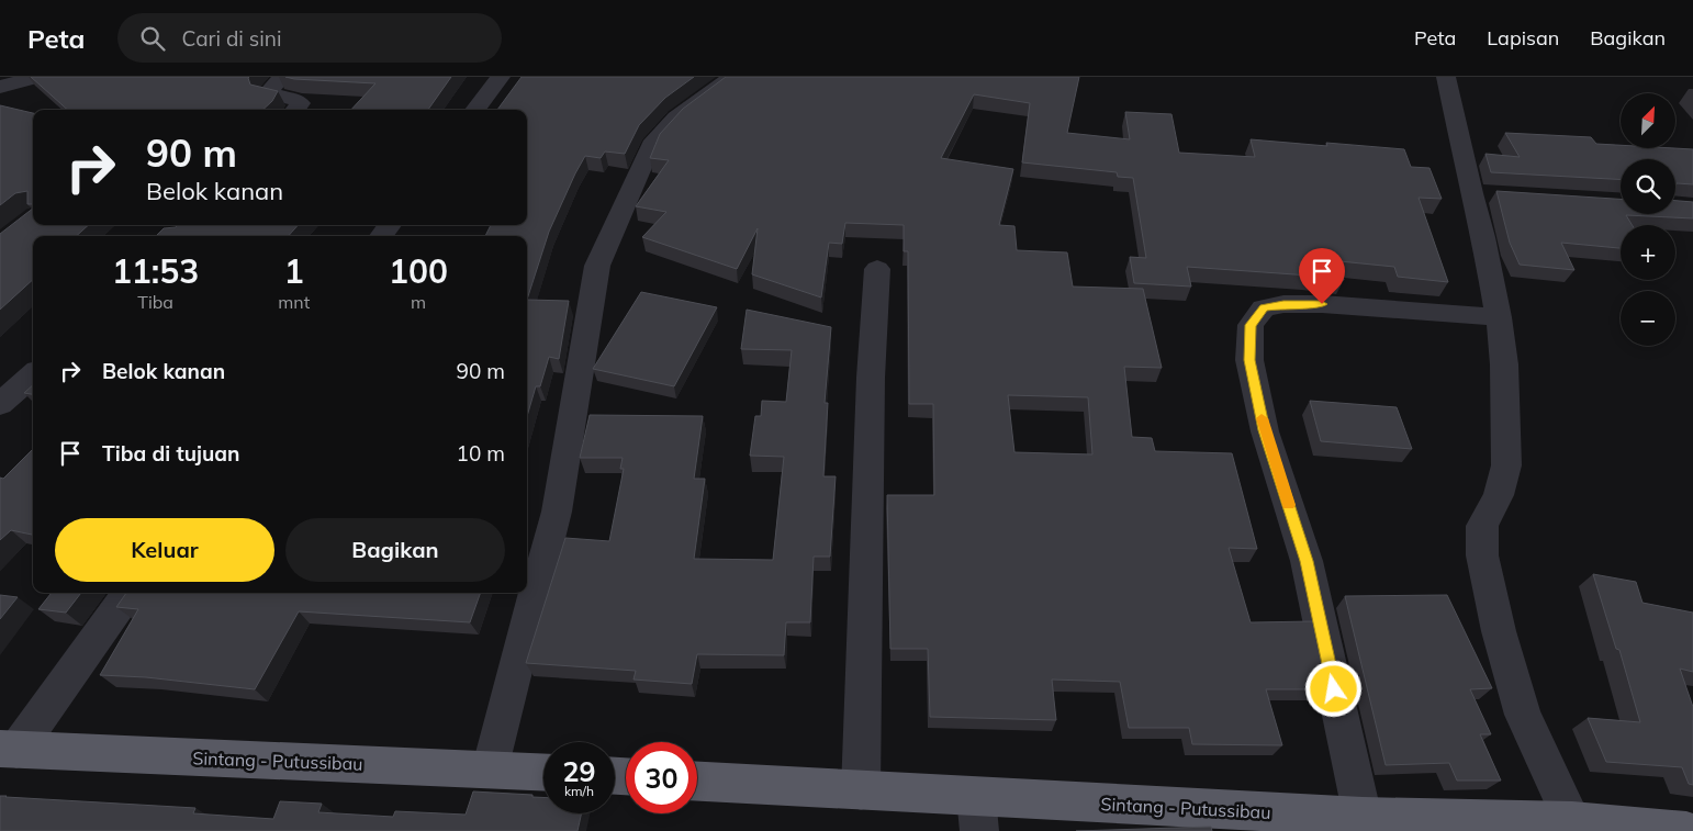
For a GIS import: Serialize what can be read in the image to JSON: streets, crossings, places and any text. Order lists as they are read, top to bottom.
{
  "streets": {
    "highway": ["Sintang - Putussibau"]
  },
  "north": "top right",
  "page": {
    "header": "Peta",
    "search": "Cari di sini",
    "nav": ["Peta", "Lapisan", "Bagikan"],
    "map_buttons": ["+", "−"],
    "turn": ["90 m", "Belok kanan"],
    "eta": [
      "11:53",
      "Tiba",
      "1",
      "mnt",
      "100",
      "m"
    ],
    "list": [
      {
        "name": "Belok kanan",
        "value": "90 m"
      },
      {
        "name": "Tiba di tujuan",
        "value": "10 m"
      }
    ],
    "buttons": ["Keluar", "Bagikan"],
    "speed": "29 km/h",
    "limit": "30"
  }
}
